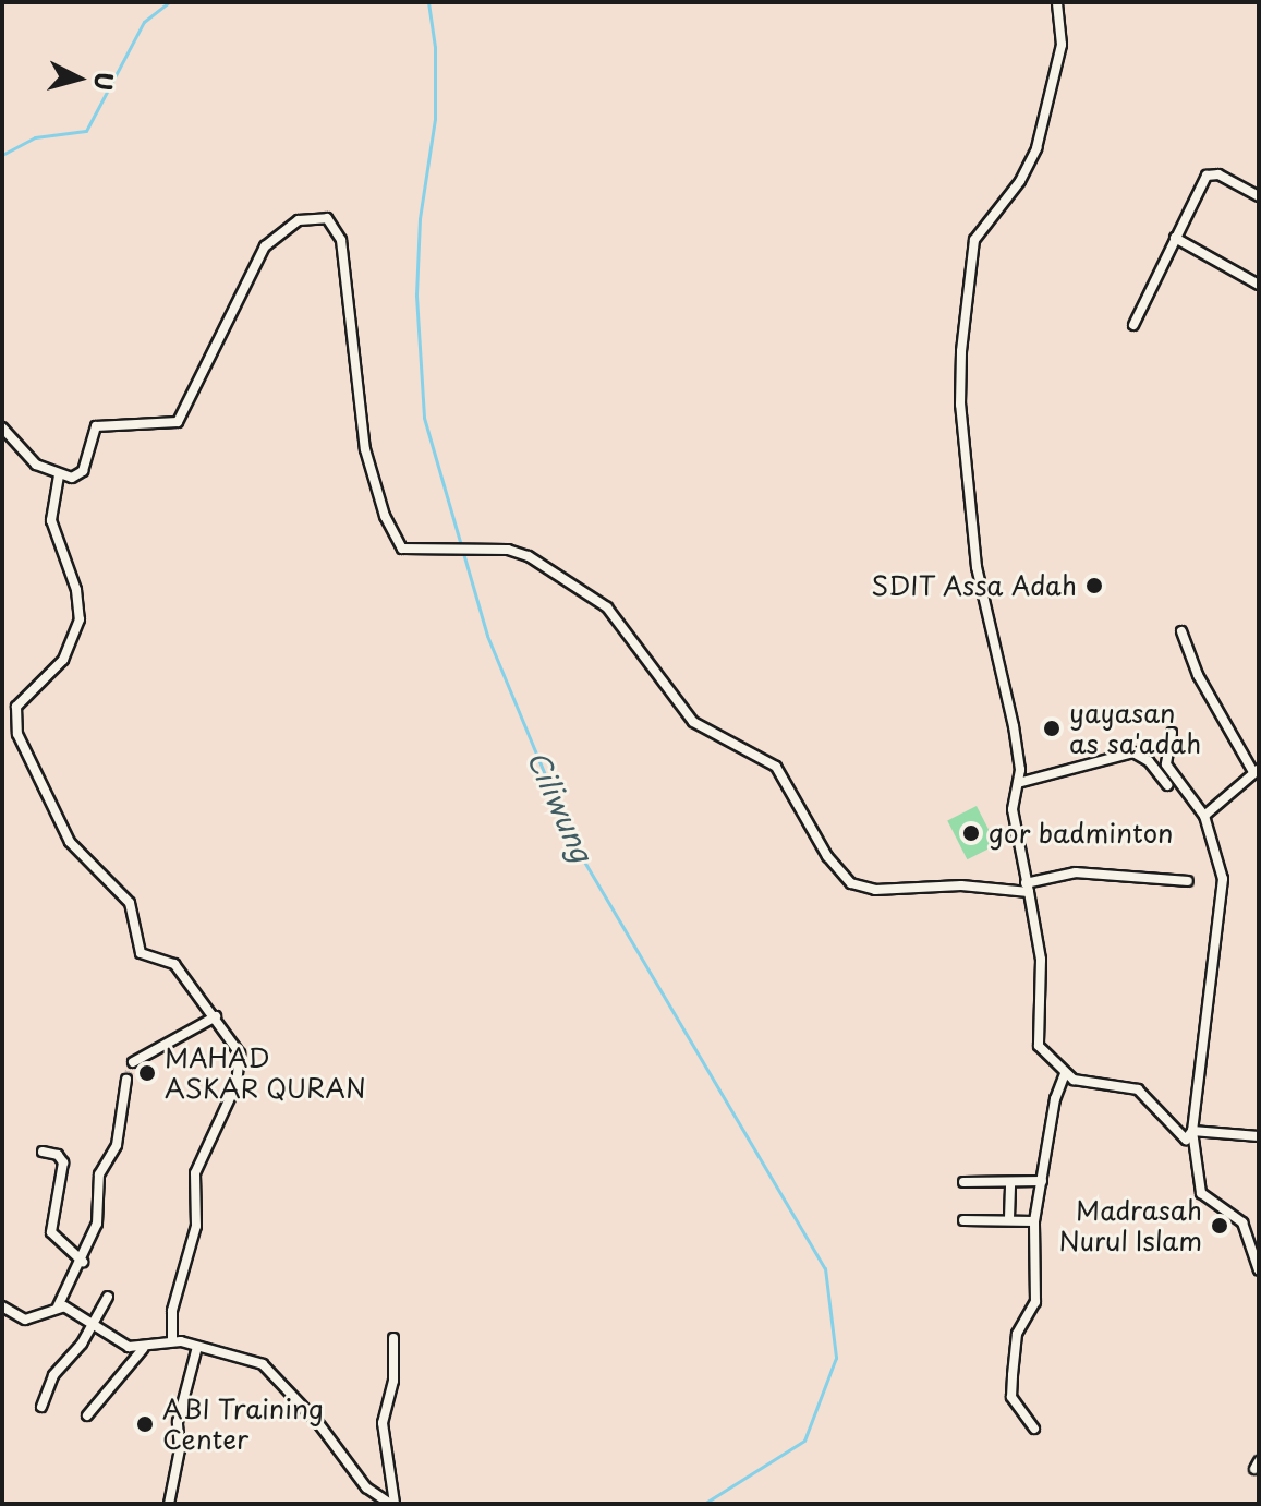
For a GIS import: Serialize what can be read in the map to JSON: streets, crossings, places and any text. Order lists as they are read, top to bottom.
{
  "water": ["Ciliwung"],
  "places": [
    "SDIT Assa Adah",
    "yayasan as sa'adah",
    "gor badminton",
    "MAHAD ASKAR QURAN",
    "Madrasah Nurul Islam",
    "ABI Training Center"
  ],
  "north": "right"
}
